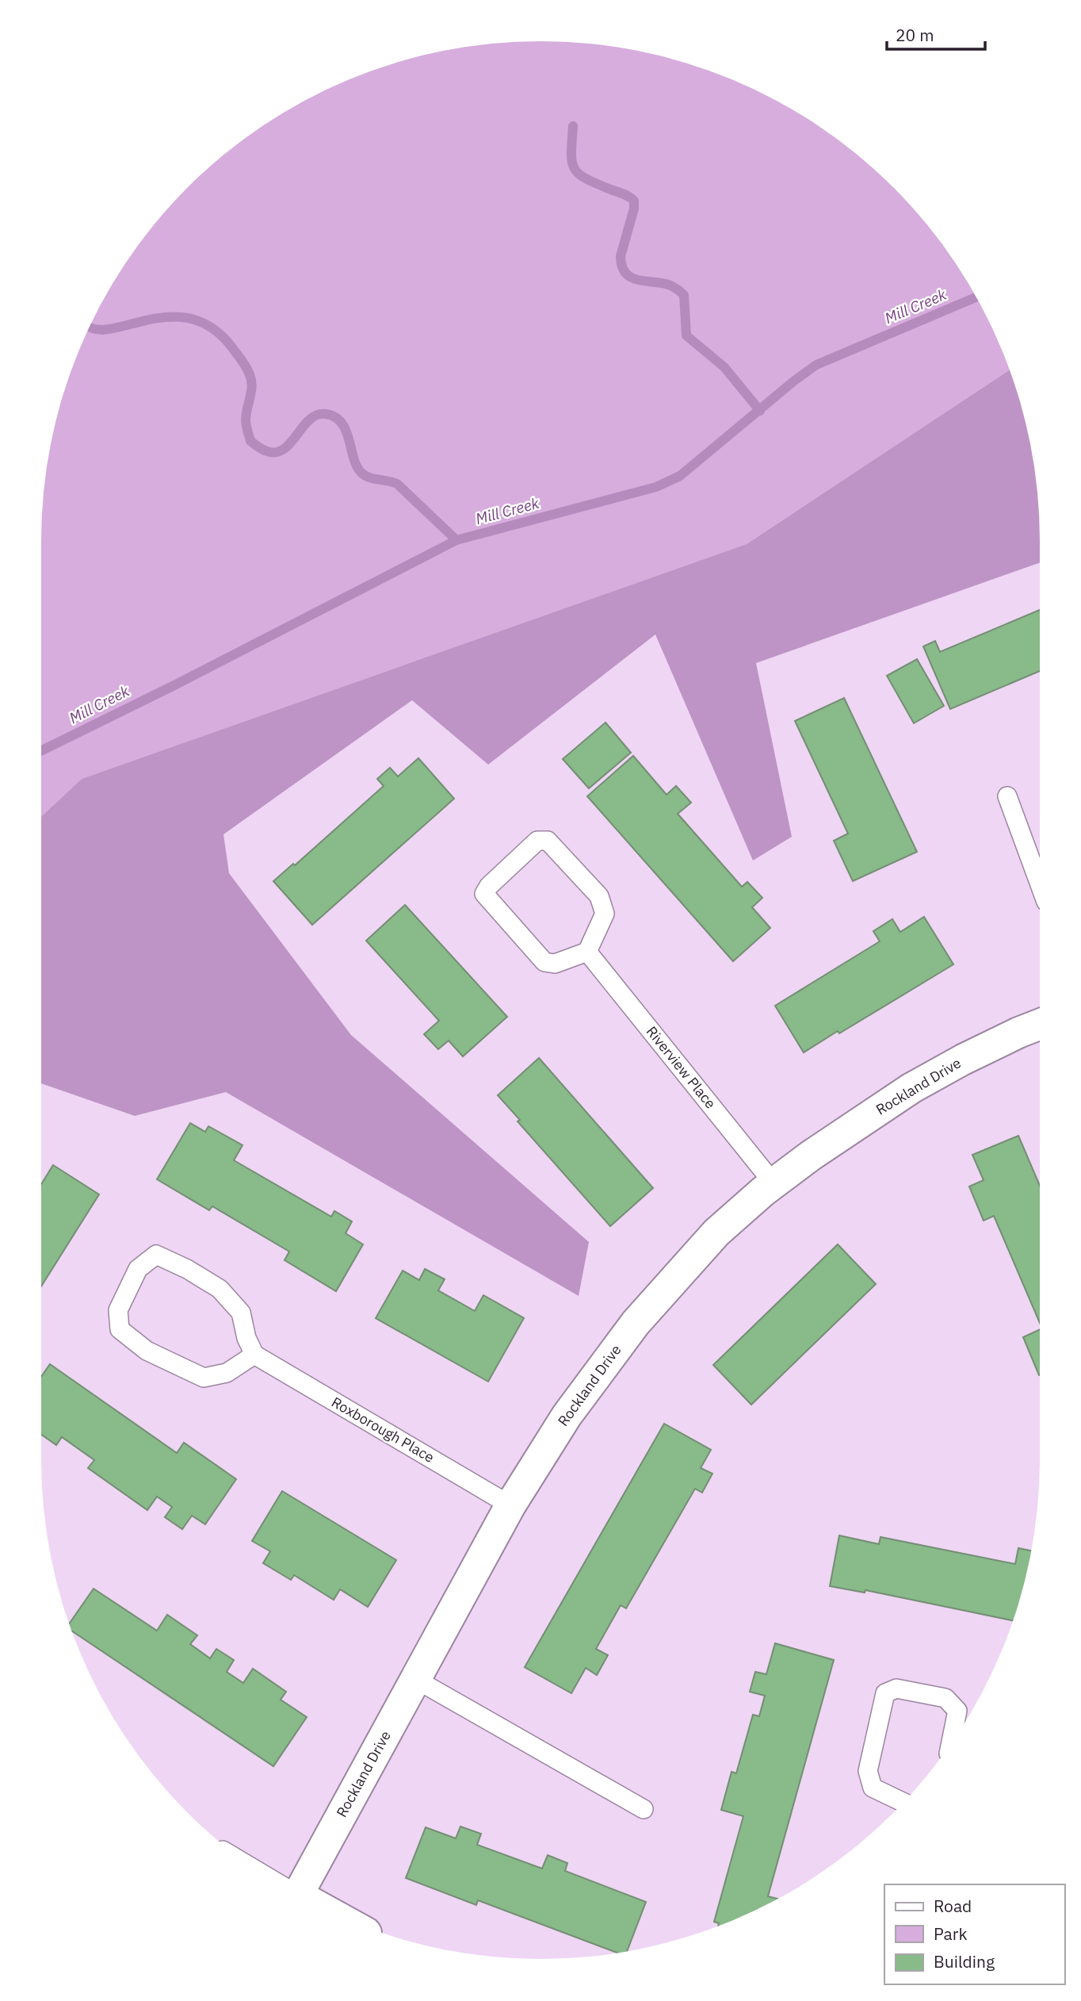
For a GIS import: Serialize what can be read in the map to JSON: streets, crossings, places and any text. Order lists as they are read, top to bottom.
{
  "streets": {
    "street": ["Rockland Drive"],
    "lane": ["Riverview Place", "Roxborough Place"]
  },
  "crossings": [
    ["Riverview Place", "Rockland Drive"],
    ["Rockland Drive", "Roxborough Place"]
  ],
  "water": ["Mill Creek"],
  "legend": ["Road", "Park", "Building"],
  "scale_bar": "20 m"
}
